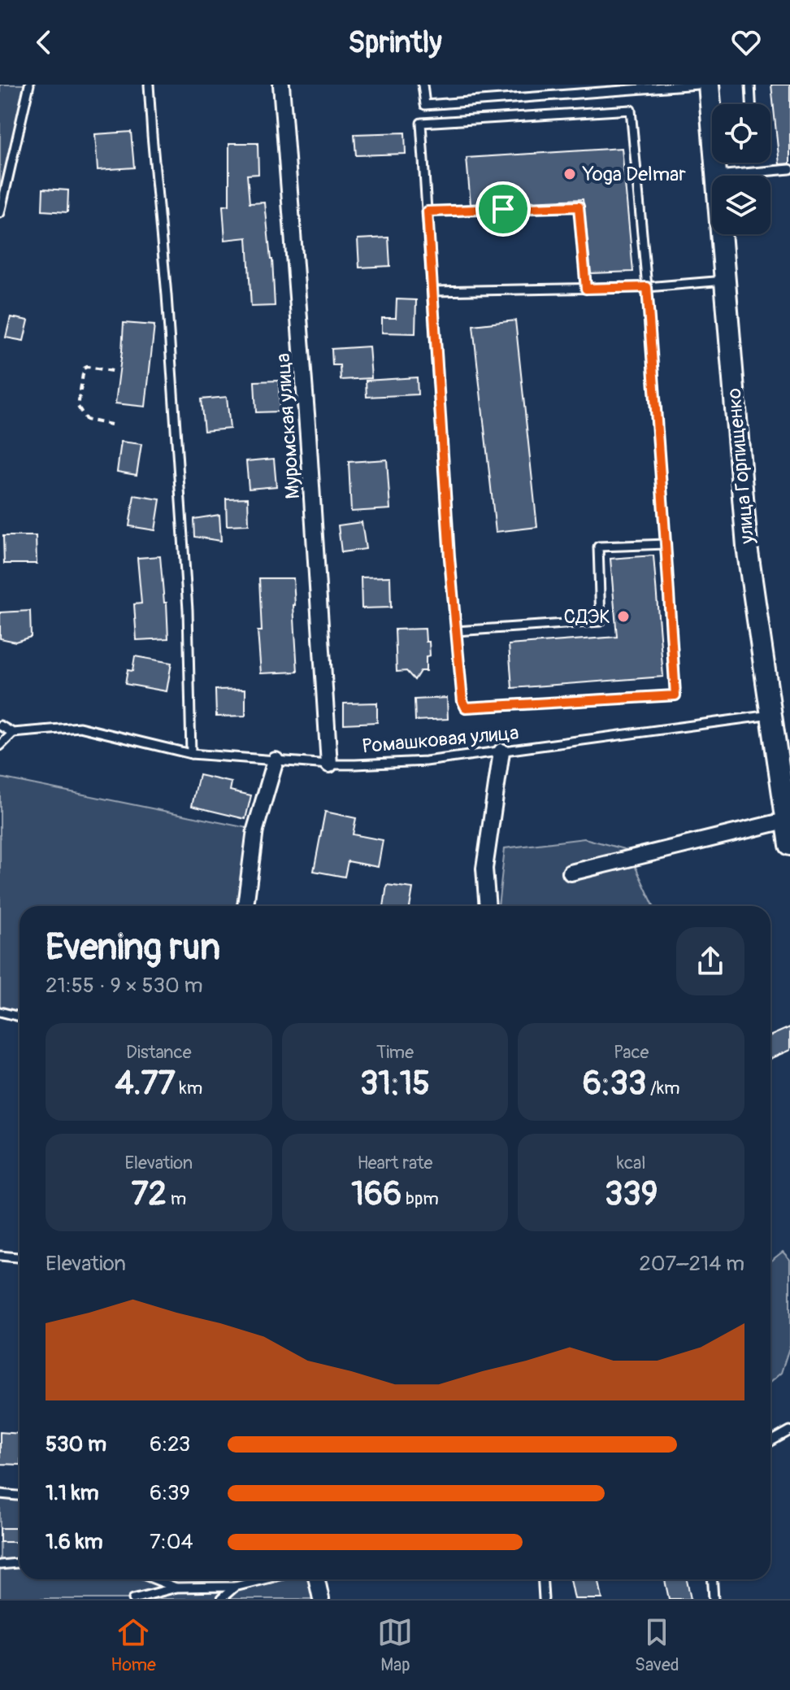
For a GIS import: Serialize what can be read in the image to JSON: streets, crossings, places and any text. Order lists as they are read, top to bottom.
{
  "streets": {
    "main road": ["улица Горпищенко"],
    "street": ["Муромская улица"],
    "lane": ["Ромашковая улица"]
  },
  "crossings": [
    ["Муромская улица", "Ромашковая улица"],
    ["улица Горпищенко", "Ромашковая улица"]
  ],
  "places": ["Yoga Delmar", "СДЭК"],
  "page": {
    "header": "Sprintly",
    "heading": ["Evening run", "21:55 · 9 × 530 m"],
    "stats": [
      ["Distance", "4.77 km"],
      ["Time", "31:15"],
      ["Pace", "6:33 /km"],
      ["Elevation", "72 m"],
      ["Heart rate", "166 bpm"],
      ["kcal", "339"]
    ],
    "chart": ["Elevation", "207–214 m"],
    "list": [
      {
        "name": "530 m",
        "note": "6:23"
      },
      {
        "name": "1.1 km",
        "note": "6:39"
      },
      {
        "name": "1.6 km",
        "note": "7:04"
      }
    ],
    "tabs": ["Home", "Map", "Saved"]
  }
}
